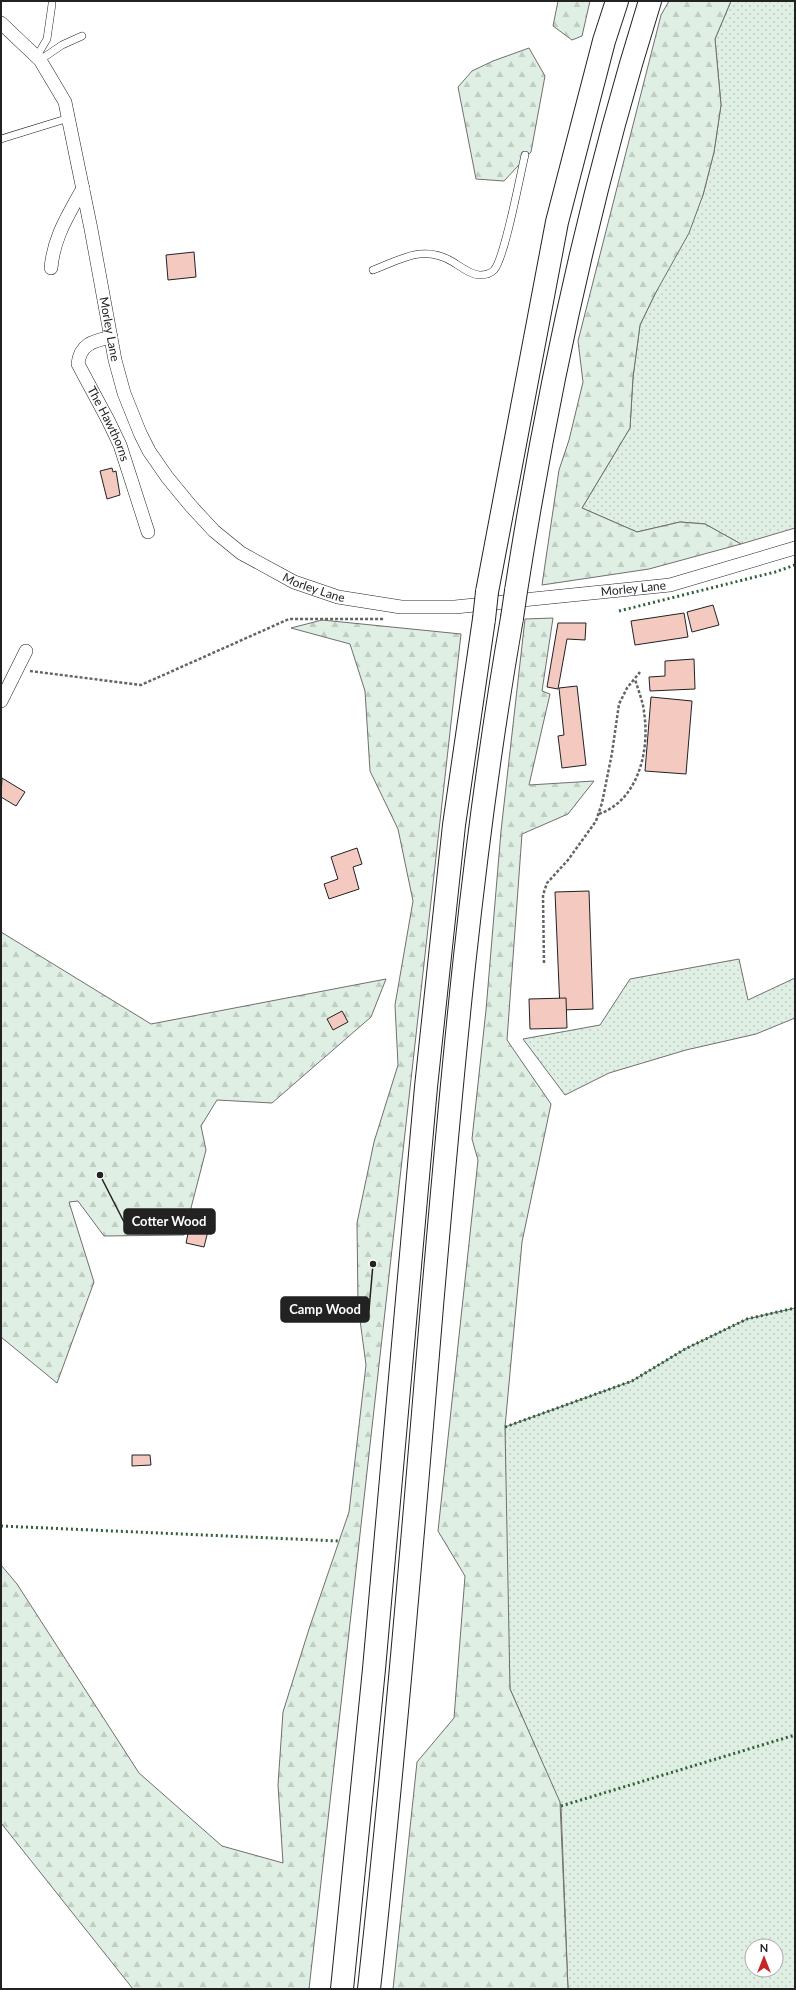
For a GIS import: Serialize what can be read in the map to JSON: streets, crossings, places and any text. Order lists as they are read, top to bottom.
{
  "streets": {
    "street": ["Morley Lane", "The Hawthorns"]
  },
  "crossings": [
    ["Morley Lane", "The Hawthorns"]
  ],
  "places": ["Cotter Wood", "Camp Wood"],
  "north": "top"
}
